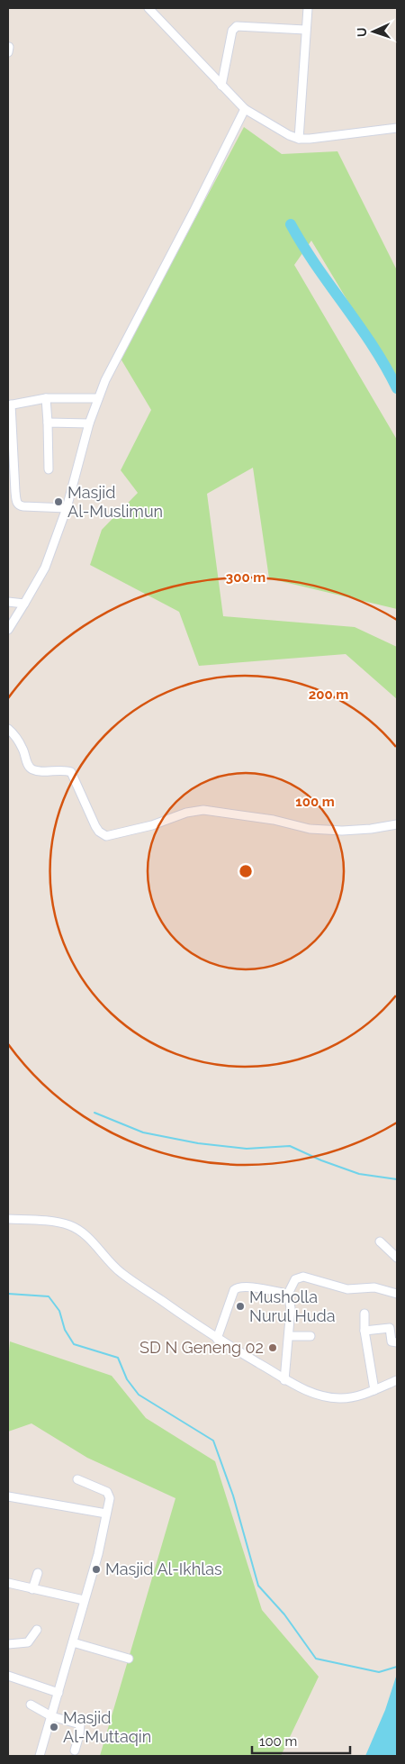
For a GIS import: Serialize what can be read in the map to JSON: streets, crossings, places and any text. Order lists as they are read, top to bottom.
{
  "places": [
    "Masjid Al-Muslimun",
    "Musholla Nurul Huda",
    "SD N Geneng 02",
    "Masjid Al-Ikhlas",
    "Masjid Al-Muttaqin"
  ],
  "scale_bar": "100 m",
  "north": "left",
  "rings": ["300 m", "200 m", "100 m"]
}
